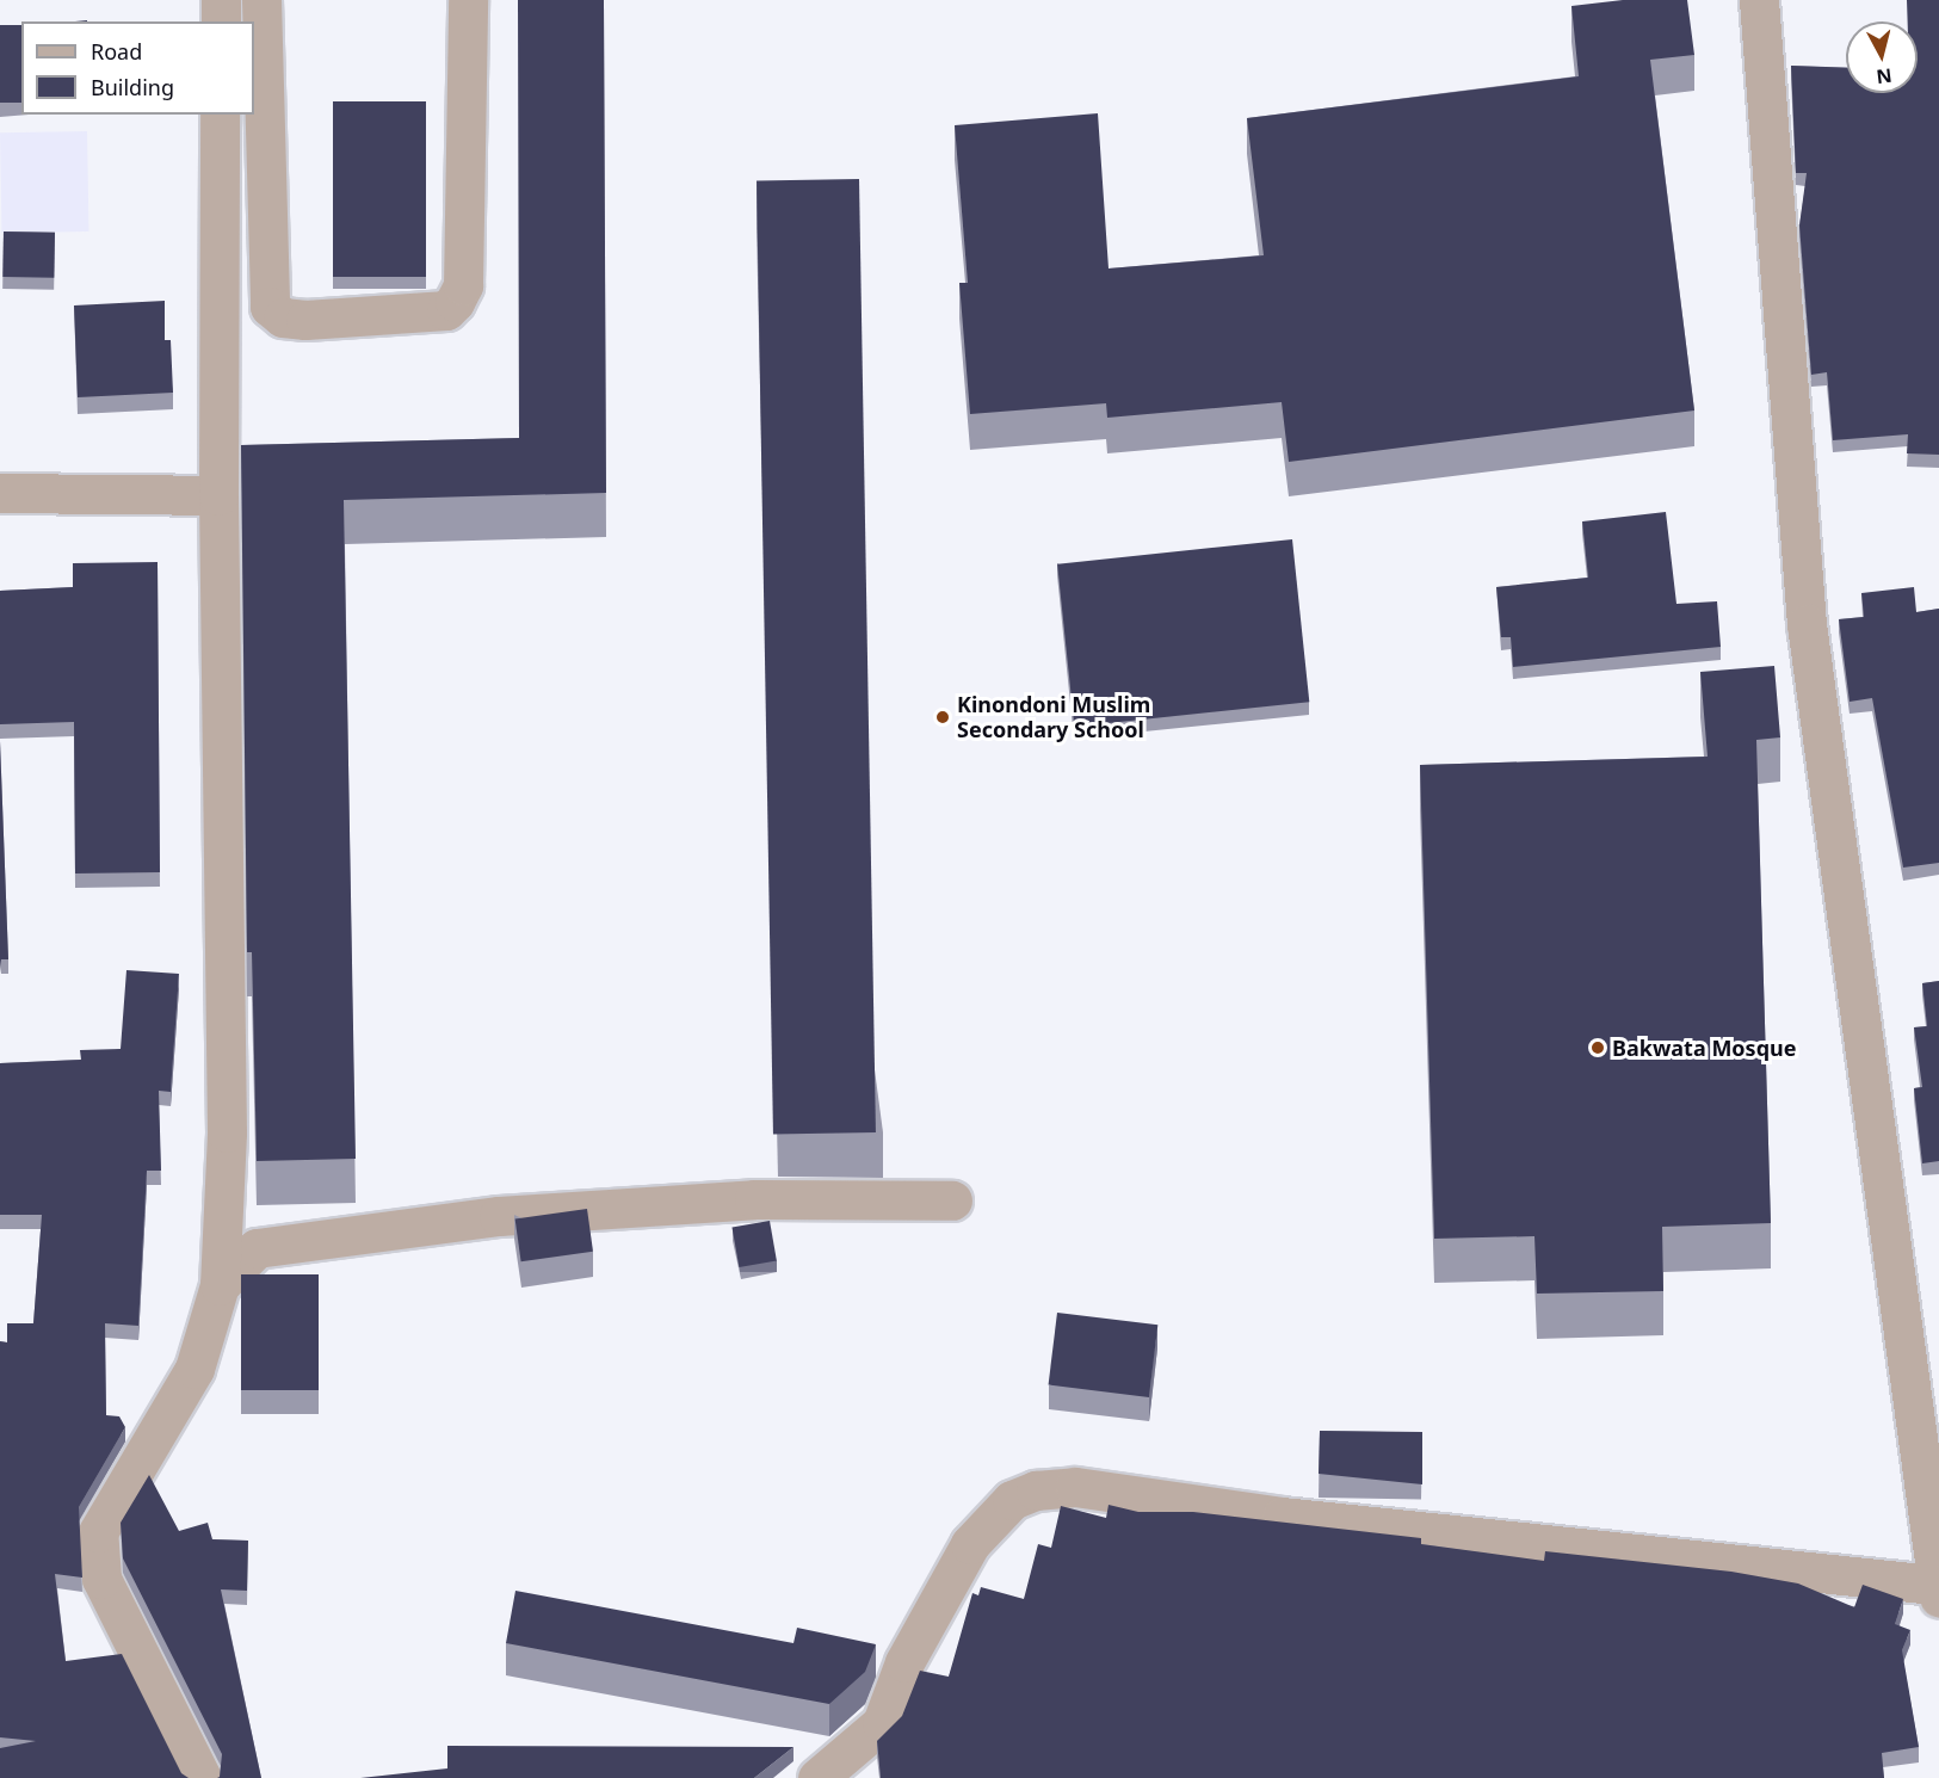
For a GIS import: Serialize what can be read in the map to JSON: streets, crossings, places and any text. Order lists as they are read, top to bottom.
{
  "places": ["Kinondoni Muslim Secondary School", "Bakwata Mosque"],
  "legend": ["Road", "Building"],
  "north": "bottom"
}
